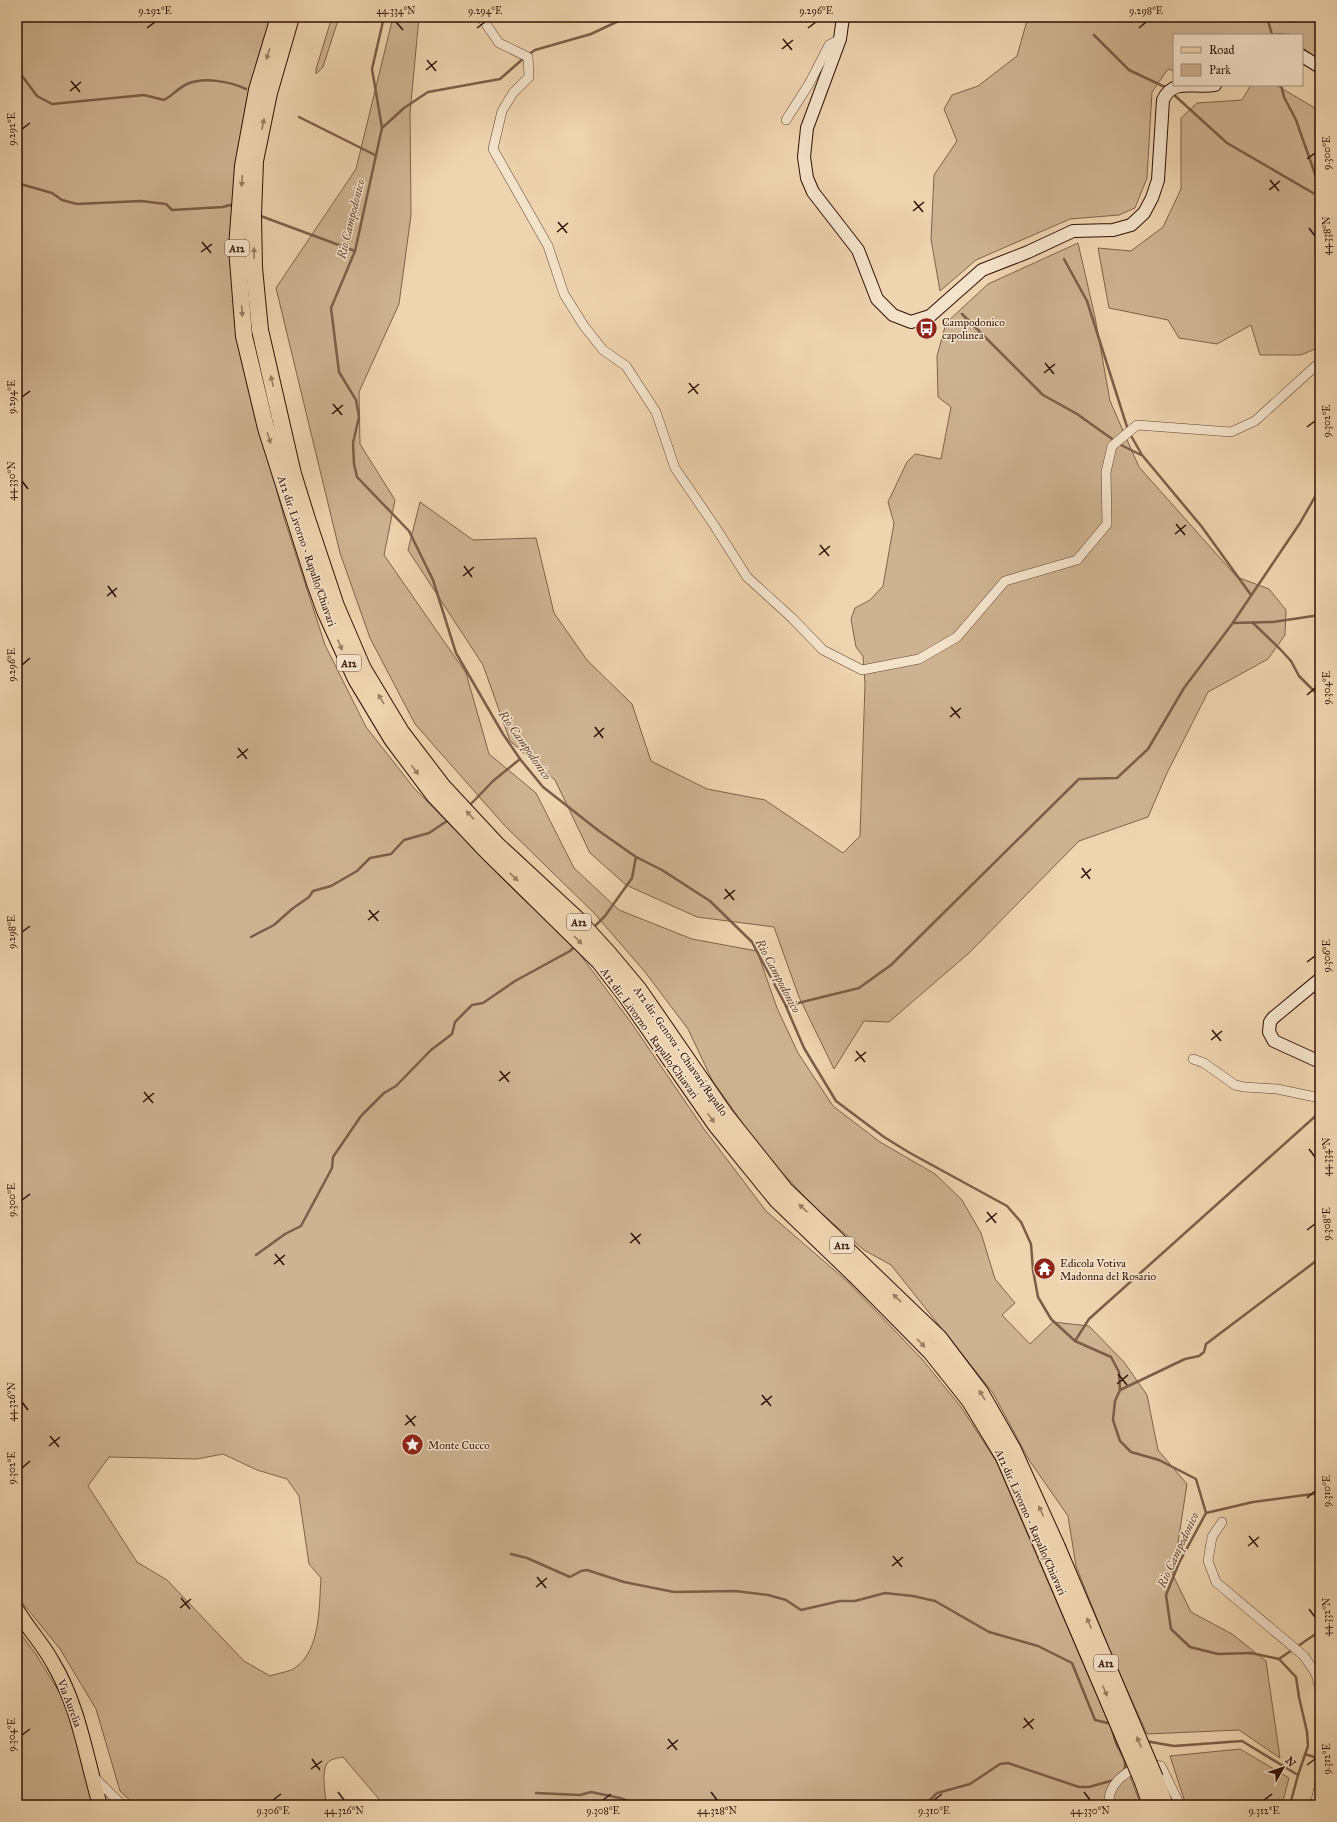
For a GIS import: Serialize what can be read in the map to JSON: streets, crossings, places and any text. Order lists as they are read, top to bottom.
{
  "streets": {
    "highway": ["A12", "A12 dir. Livorno - Rapallo/Chiavari", "A12 dir. Genova - Chiavari/Rapallo"],
    "main road": ["Via Aurelia"]
  },
  "crossings": [
    ["A12", "A12 dir. Livorno - Rapallo/Chiavari"],
    ["A12", "A12 dir. Genova - Chiavari/Rapallo"],
    ["A12 dir. Livorno - Rapallo/Chiavari", "A12 dir. Genova - Chiavari/Rapallo"]
  ],
  "water": ["Rio Campodonico"],
  "places": {
    "bus stop": ["Campodonico capolinea"],
    "temple": ["Edicola Votiva Madonna del Rosario"],
    "place": ["Monte Cucco"]
  },
  "legend": ["Road", "Park"],
  "north": "top right",
  "coordinates": [
    "9.292°E",
    "44.334°N",
    "9.294°E",
    "9.296°E",
    "9.298°E",
    "9.300°E",
    "44.338°N",
    "9.302°E",
    "44.330°N",
    "9.304°E",
    "9.306°E",
    "9.308°E",
    "44.326°N",
    "9.310°E",
    "44.332°N",
    "9.312°E",
    "44.328°N"
  ]
}
